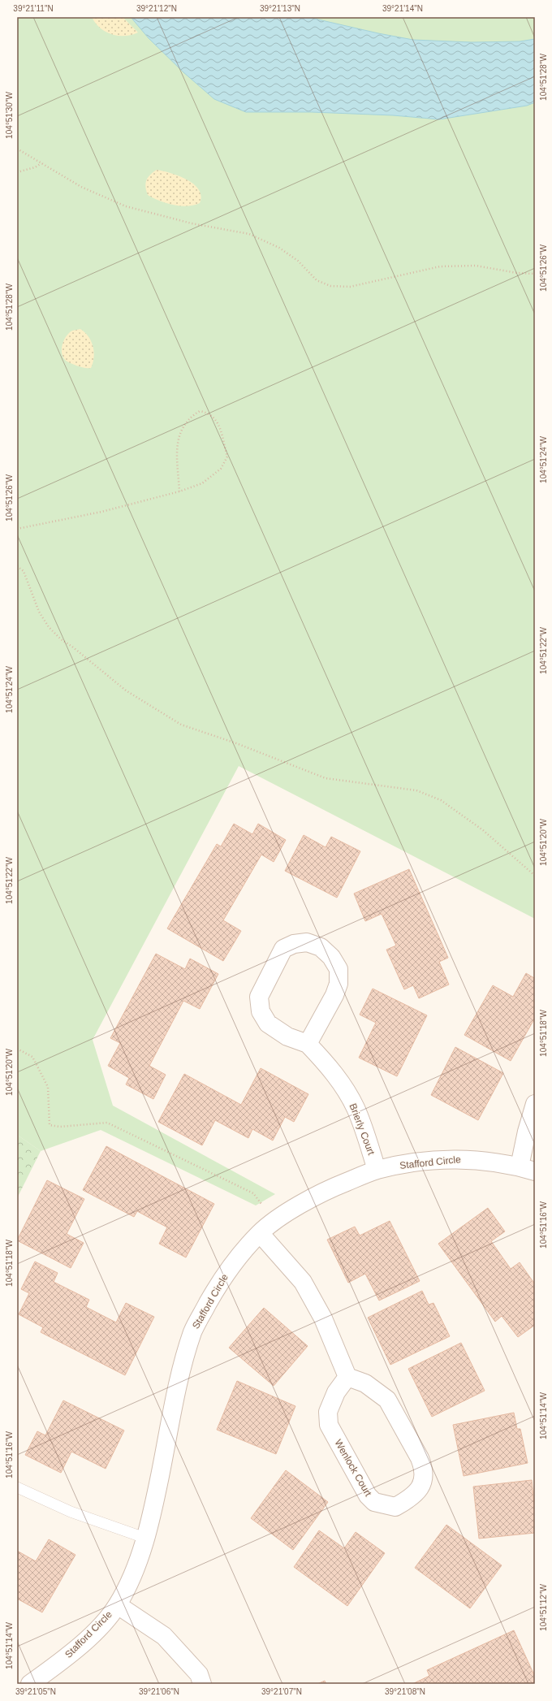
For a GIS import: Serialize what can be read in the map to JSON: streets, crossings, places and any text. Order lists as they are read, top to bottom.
{
  "streets": {
    "street": ["Brierly Court", "Stafford Circle", "Wenlock Court"]
  },
  "crossings": [
    ["Brierly Court", "Stafford Circle"]
  ],
  "coordinates": [
    "39°21'11\"N",
    "39°21'12\"N",
    "39°21'13\"N",
    "39°21'14\"N",
    "104°51'28\"W",
    "104°51'30\"W",
    "104°51'26\"W",
    "104°51'24\"W",
    "104°51'22\"W",
    "104°51'20\"W",
    "104°51'18\"W",
    "104°51'16\"W",
    "104°51'14\"W",
    "104°51'12\"W",
    "39°21'05\"N",
    "39°21'06\"N",
    "39°21'07\"N",
    "39°21'08\"N"
  ]
}
